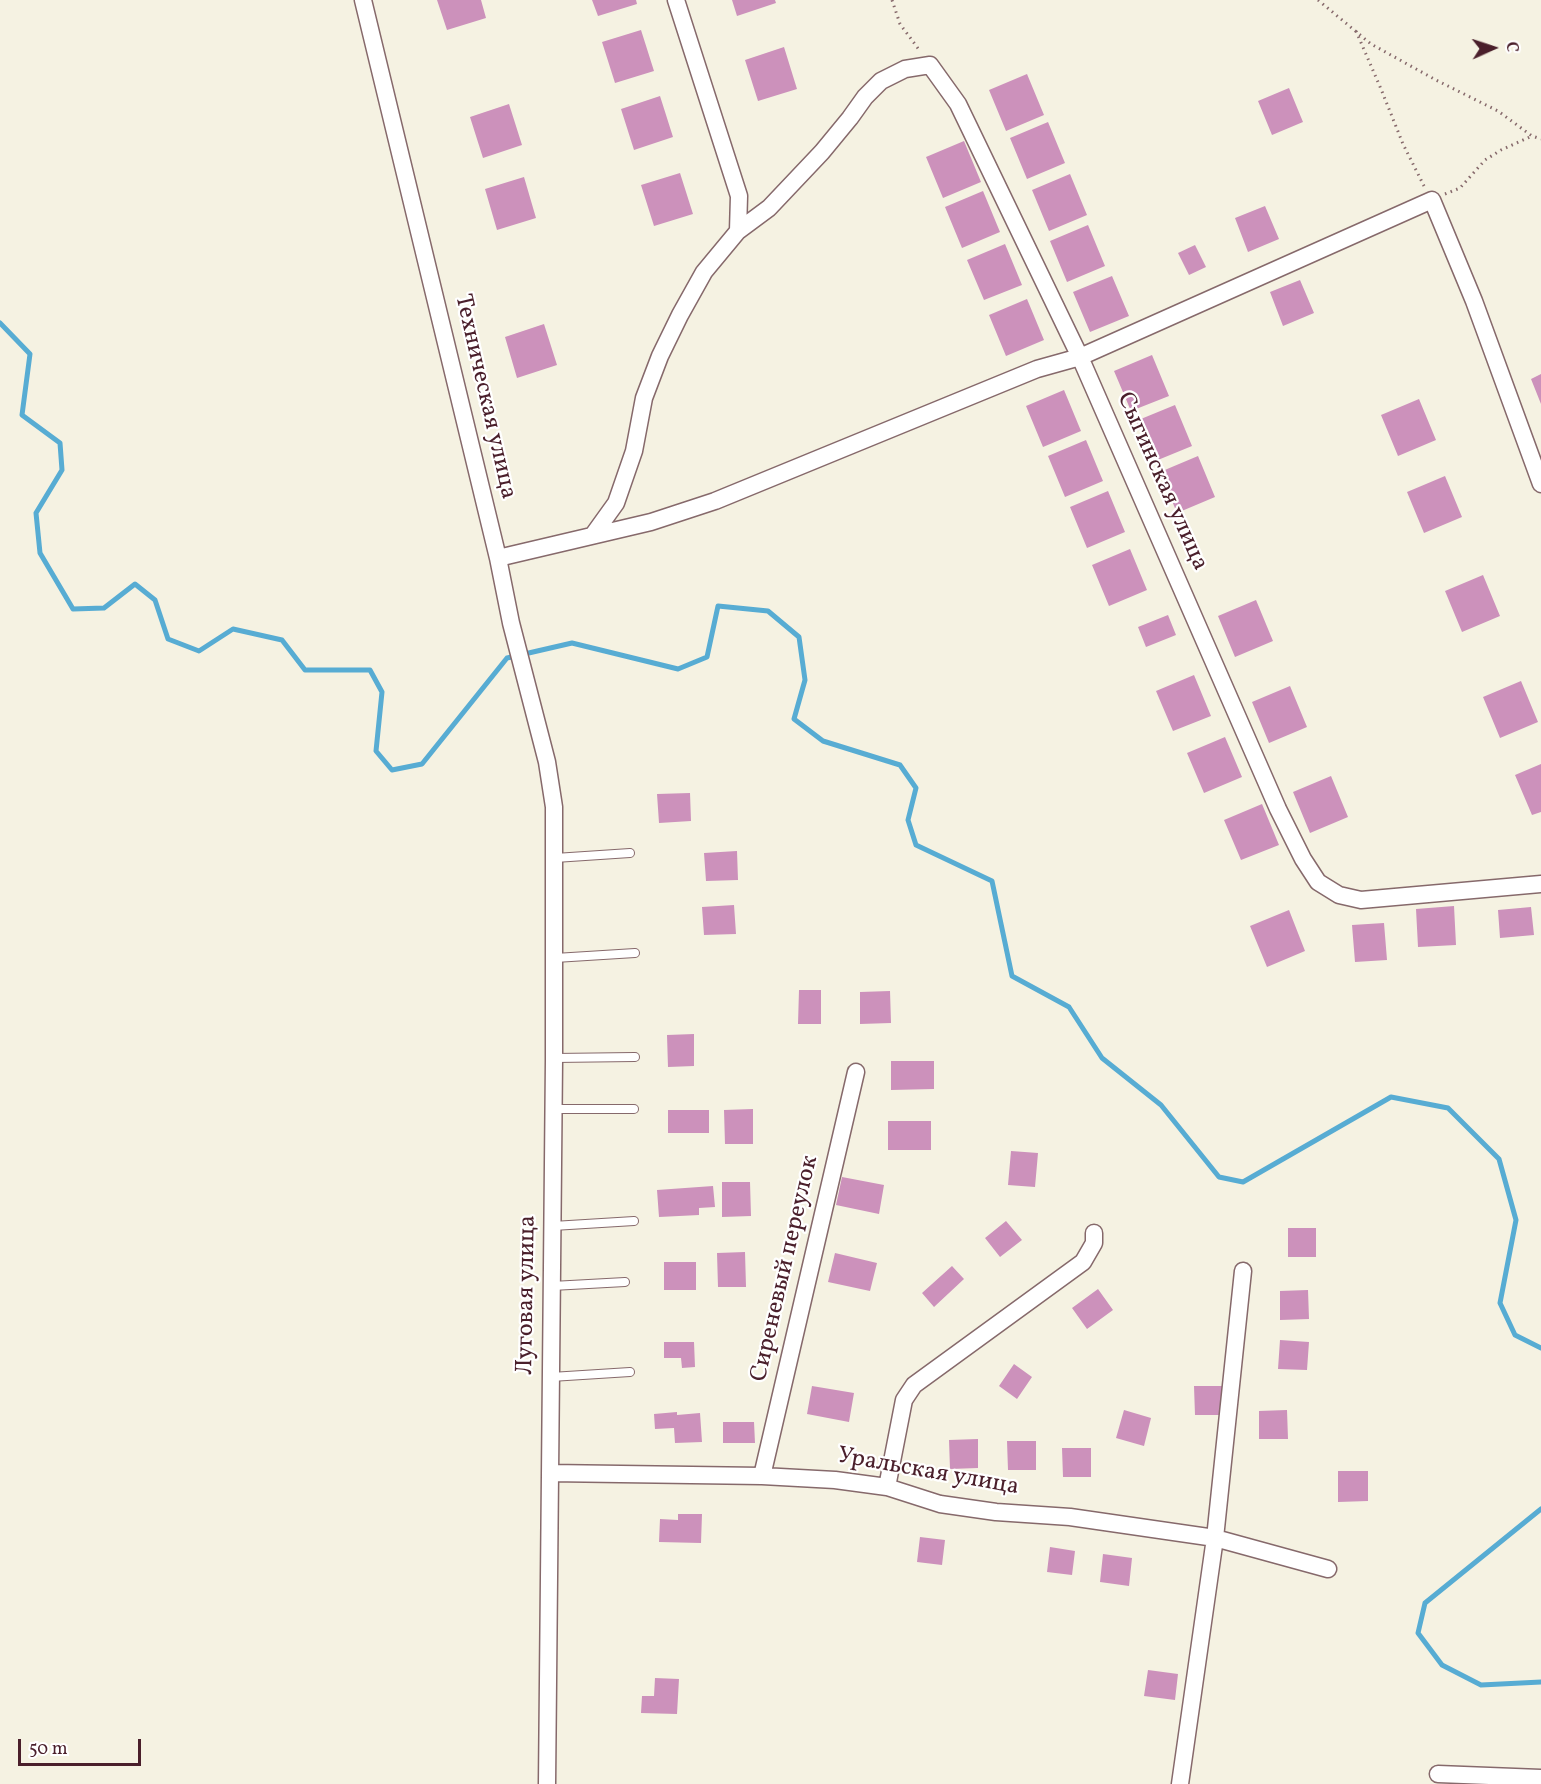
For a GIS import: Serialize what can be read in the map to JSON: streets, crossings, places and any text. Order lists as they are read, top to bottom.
{
  "streets": {
    "street": [
      "Техническая улица",
      "Сыгинская улица",
      "Сиреневый переулок",
      "Луговая улица",
      "Уральская улица"
    ]
  },
  "crossings": [
    ["Техническая улица", "Луговая улица"],
    ["Сиреневый переулок", "Уральская улица"],
    ["Луговая улица", "Уральская улица"]
  ],
  "scale_bar": "50 m",
  "north": "right"
}
